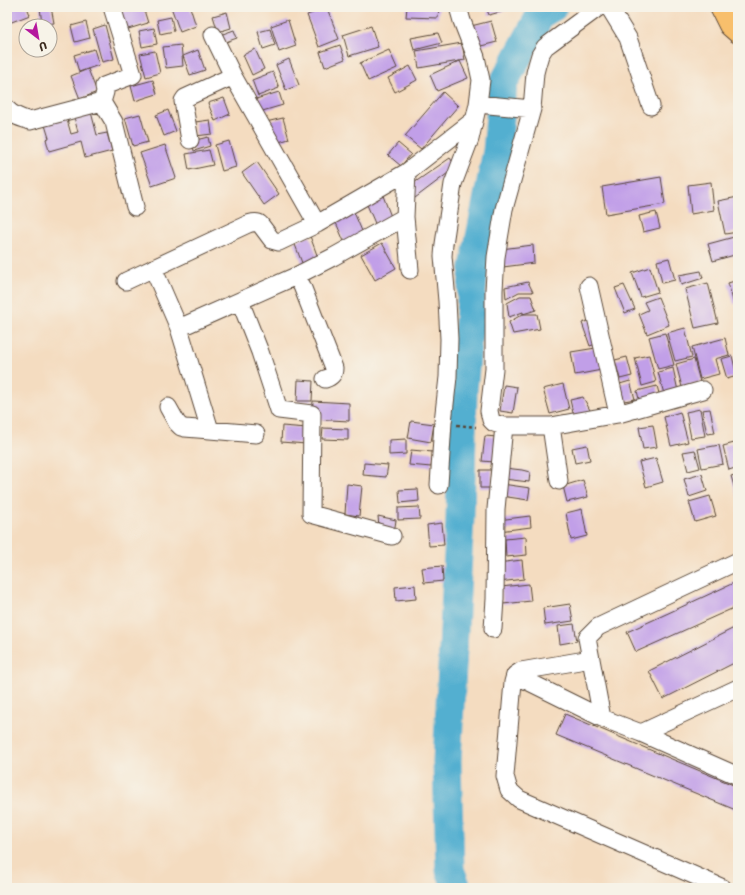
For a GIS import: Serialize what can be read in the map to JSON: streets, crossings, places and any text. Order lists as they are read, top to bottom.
{
  "north": "bottom right"
}
